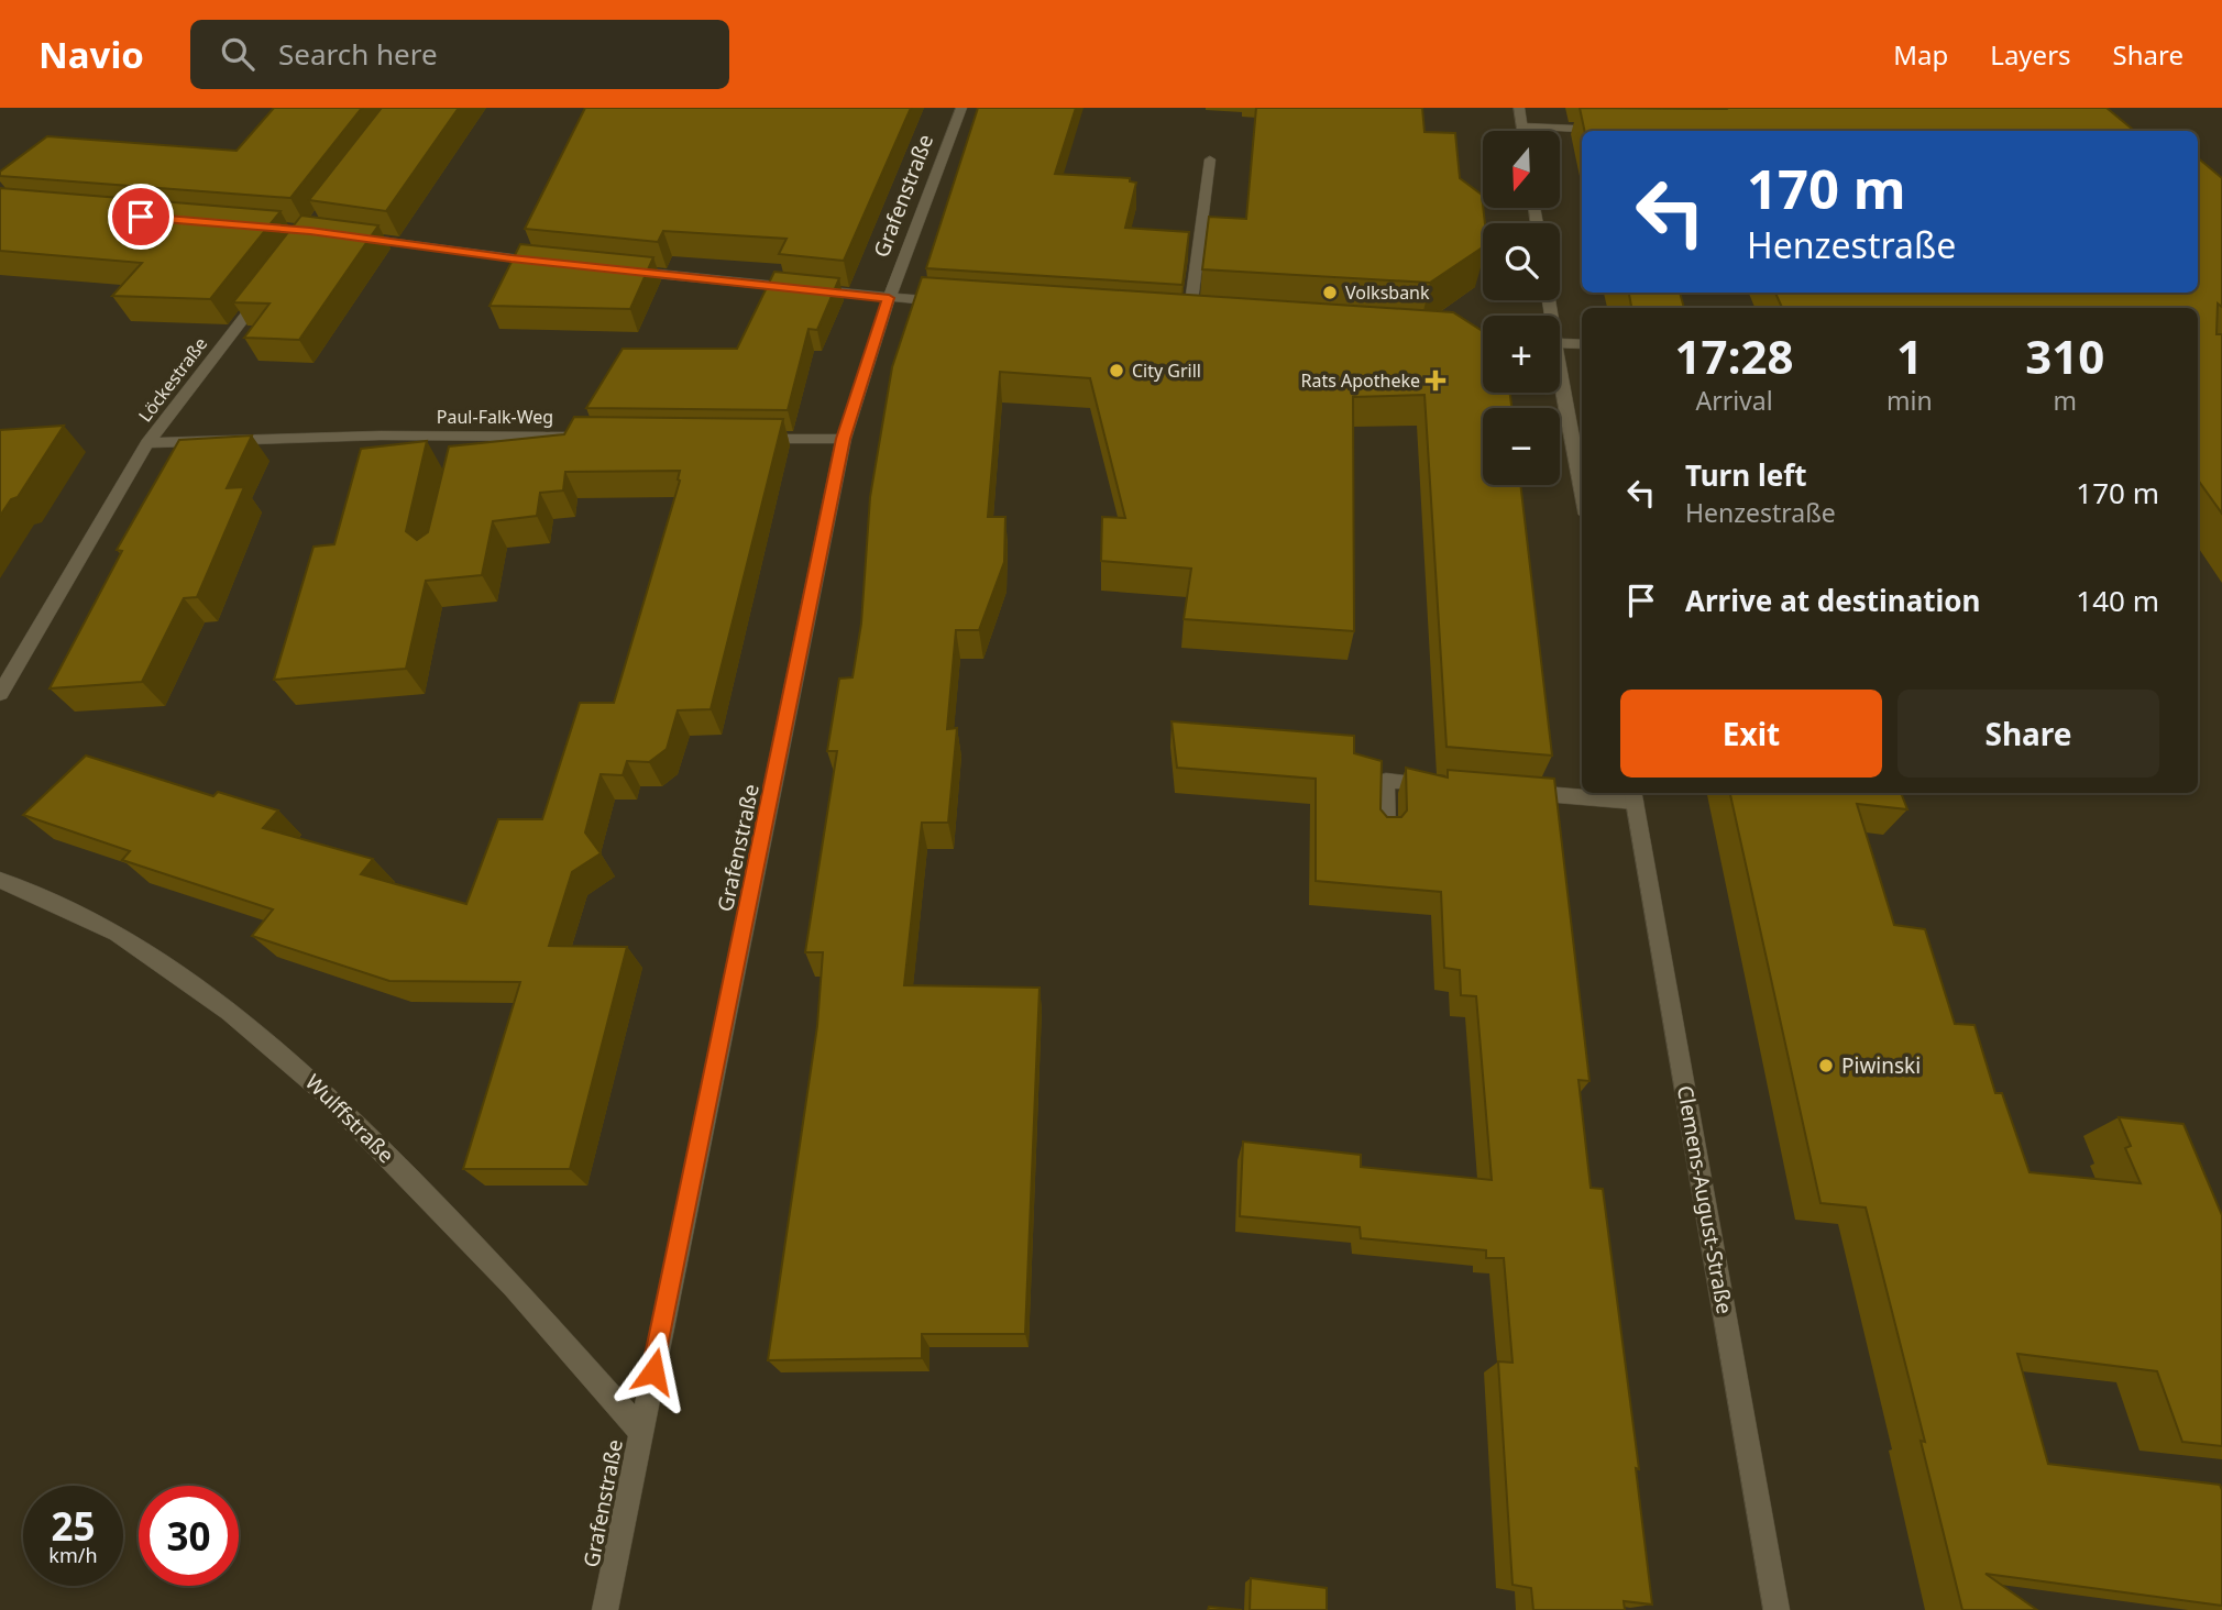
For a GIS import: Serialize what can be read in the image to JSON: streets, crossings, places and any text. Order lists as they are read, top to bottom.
{
  "streets": {
    "street": [
      "Grafenstraße",
      "Löckestraße",
      "Paul-Falk-Weg",
      "Wulffstraße",
      "Clemens-August-Straße"
    ]
  },
  "crossings": [
    ["Grafenstraße", "Wulffstraße"],
    ["Löckestraße", "Paul-Falk-Weg"]
  ],
  "places": {
    "other": ["Volksbank", "City Grill", "Piwinski"],
    "health": ["Rats Apotheke"]
  },
  "north": "bottom",
  "page": {
    "header": "Navio",
    "search": "Search here",
    "nav": ["Map", "Layers", "Share"],
    "map_buttons": ["+", "−"],
    "turn": ["170 m", "Henzestraße"],
    "eta": [
      "17:28",
      "Arrival",
      "1",
      "min",
      "310",
      "m"
    ],
    "list": [
      {
        "name": "Turn left",
        "note": "Henzestraße",
        "value": "170 m"
      },
      {
        "name": "Arrive at destination",
        "value": "140 m"
      }
    ],
    "buttons": ["Exit", "Share"],
    "speed": "25 km/h",
    "limit": "30"
  }
}
